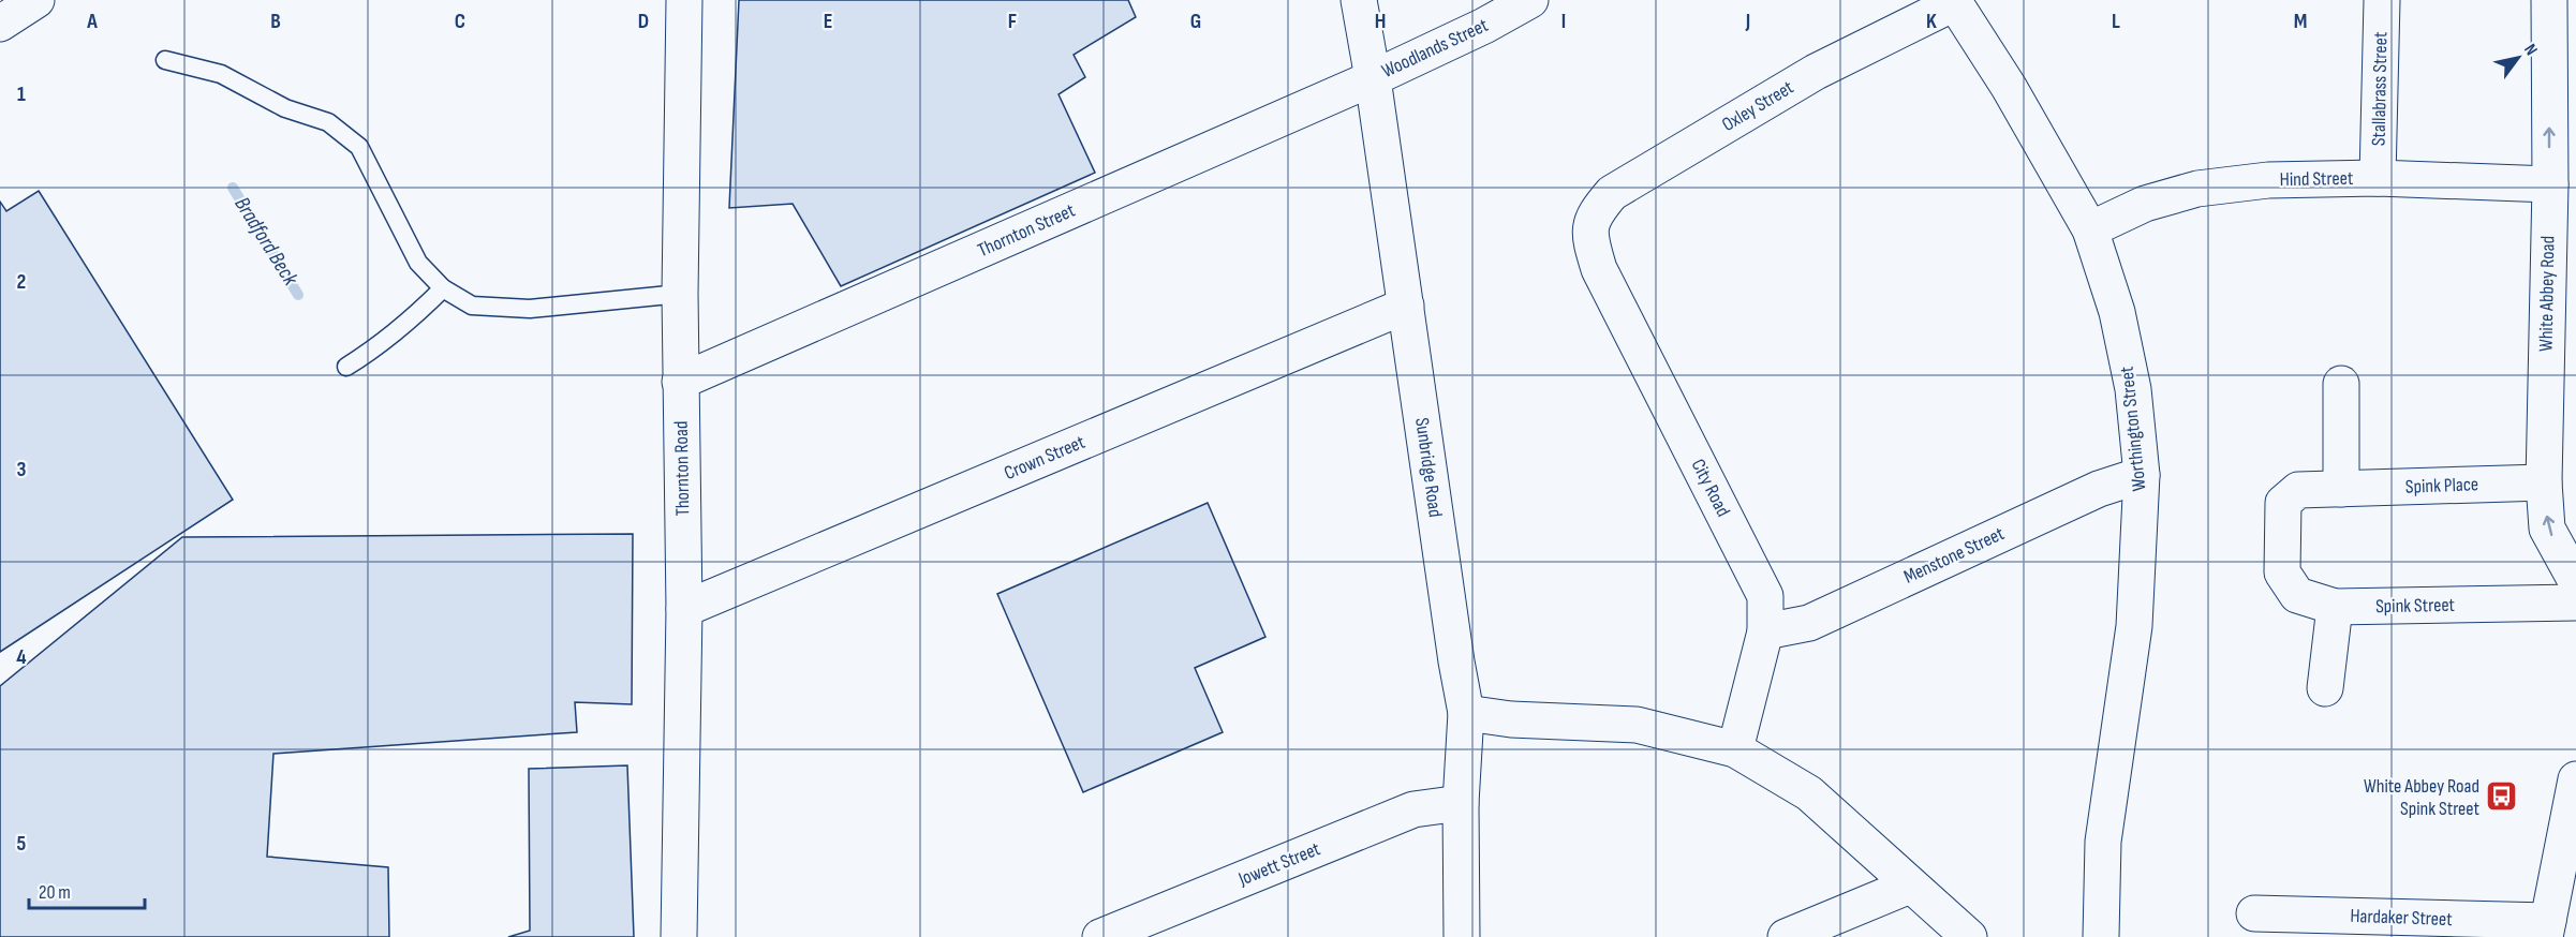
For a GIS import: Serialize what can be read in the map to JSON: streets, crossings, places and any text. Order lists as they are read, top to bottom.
{
  "streets": {
    "street": [
      "Woodlands Street",
      "Stallabrass Street",
      "Oxley Street",
      "Hind Street",
      "Thornton Street",
      "White Abbey Road",
      "Worthington Street",
      "Crown Street",
      "Sunbridge Road",
      "Thornton Road",
      "Spink Place",
      "City Road",
      "Menstone Street",
      "Spink Street",
      "Jowett Street",
      "Hardaker Street"
    ]
  },
  "crossings": [
    ["Woodlands Street", "Thornton Street"],
    ["Woodlands Street", "Sunbridge Road"],
    ["Stallabrass Street", "Hind Street"],
    ["Oxley Street", "Worthington Street"],
    ["Oxley Street", "City Road"],
    ["Hind Street", "White Abbey Road"],
    ["Hind Street", "Worthington Street"],
    ["Thornton Street", "Sunbridge Road"],
    ["Thornton Street", "Thornton Road"],
    ["White Abbey Road", "Spink Place"],
    ["Worthington Street", "Menstone Street"],
    ["Crown Street", "Sunbridge Road"],
    ["Crown Street", "Thornton Road"],
    ["Sunbridge Road", "Jowett Street"],
    ["Spink Place", "Spink Street"],
    ["City Road", "Menstone Street"]
  ],
  "one_way": ["White Abbey Road"],
  "water": ["Bradford Beck"],
  "places": {
    "bus stop": ["White Abbey Road Spink Street"]
  },
  "scale_bar": "20 m",
  "north": "top right",
  "grid": {
    "columns": [
      "A",
      "B",
      "C",
      "D",
      "E",
      "F",
      "G",
      "H",
      "I",
      "J",
      "K",
      "L",
      "M"
    ],
    "rows": [
      "1",
      "2",
      "3",
      "4",
      "5"
    ]
  }
}
